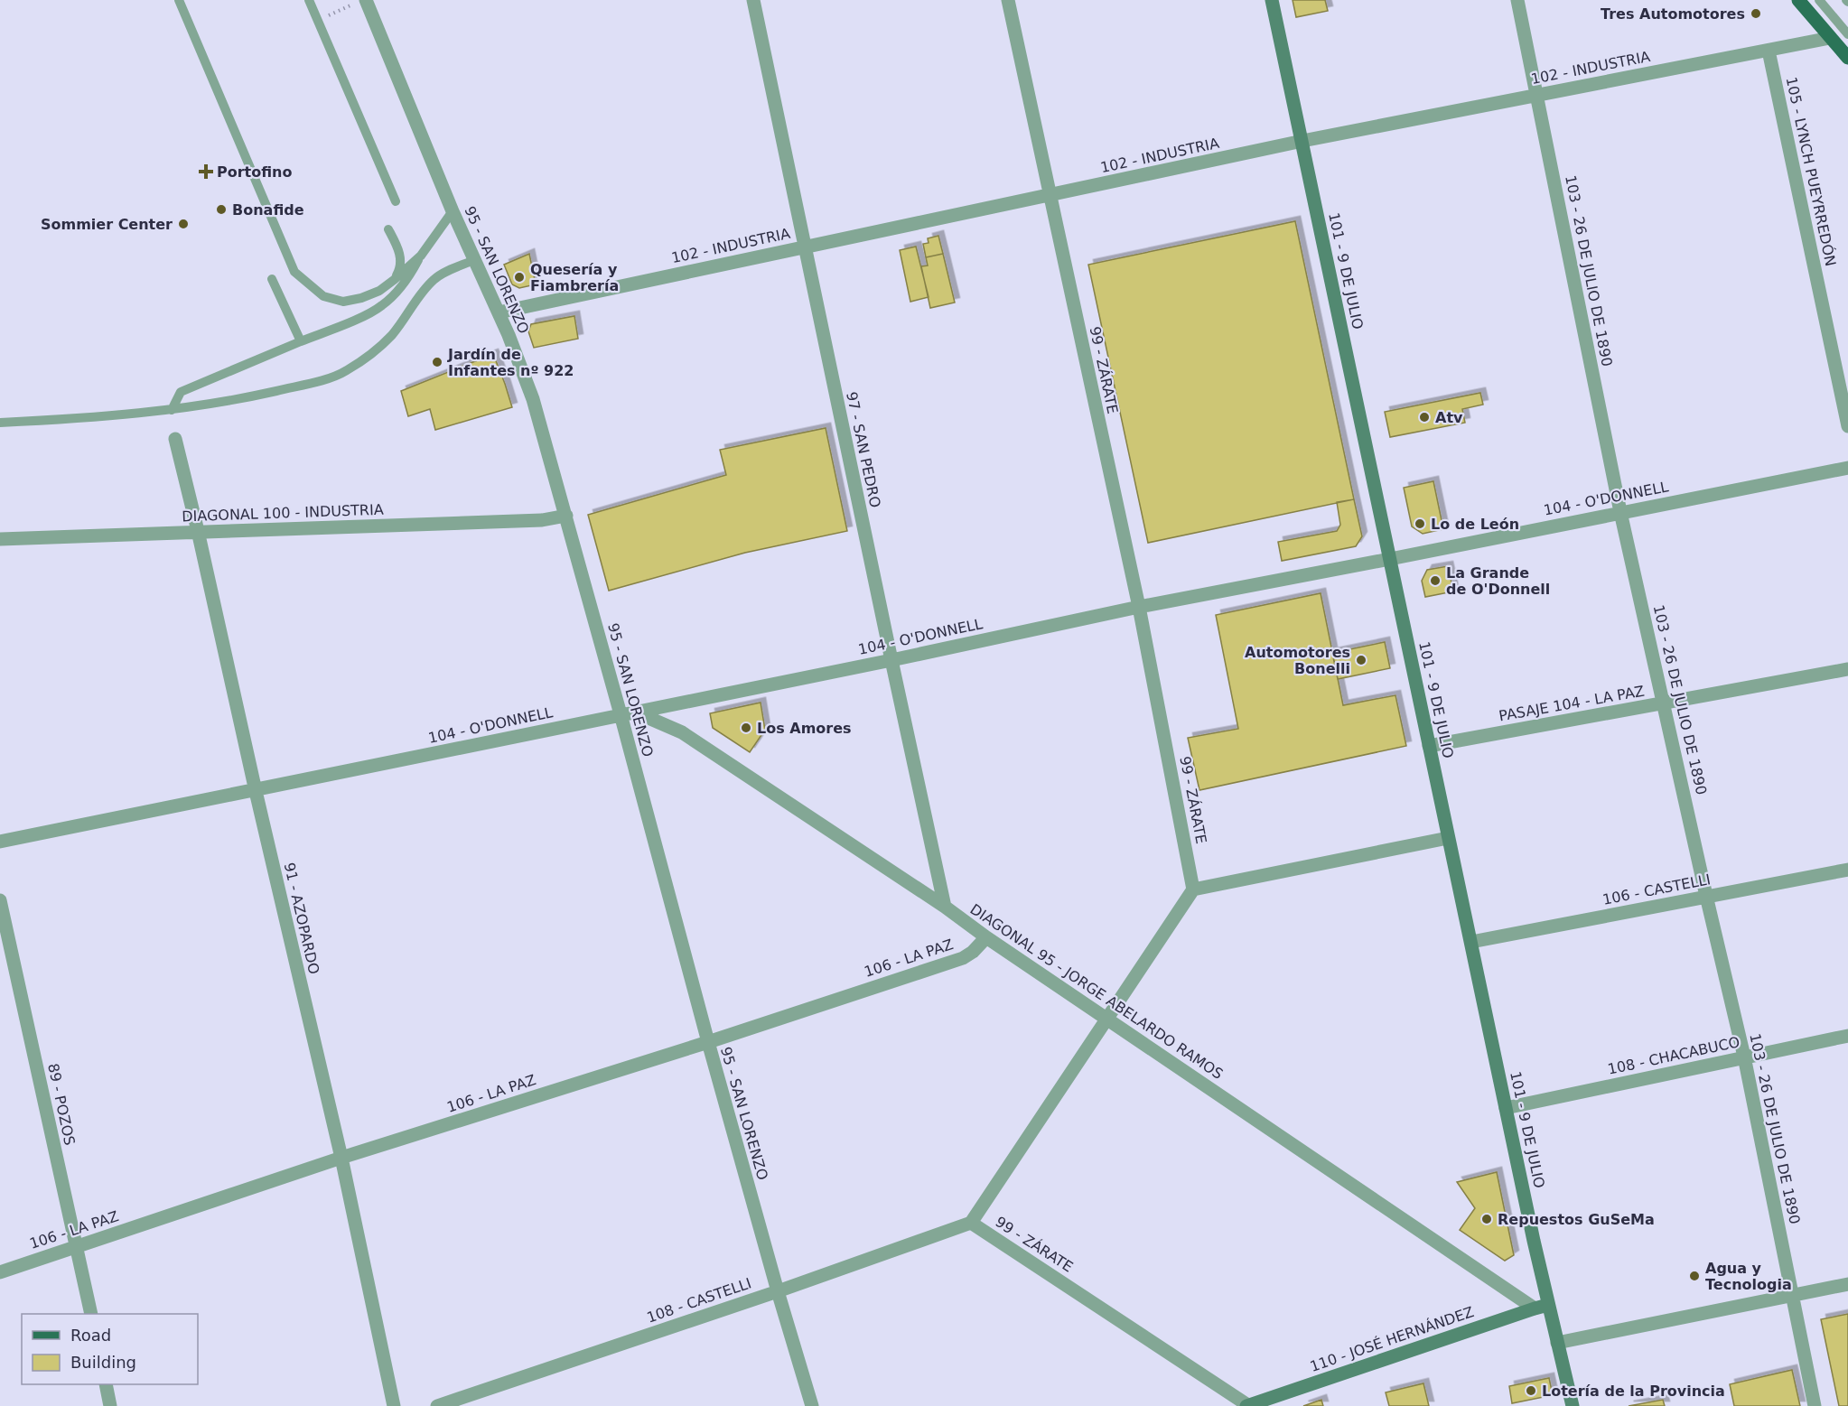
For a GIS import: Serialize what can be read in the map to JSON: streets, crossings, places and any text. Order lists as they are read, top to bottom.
{
  "streets": {
    "street": [
      "102 - INDUSTRIA",
      "105 - LYNCH PUEYRREDÓN",
      "95 - SAN LORENZO",
      "101 - 9 DE JULIO",
      "103 - 26 DE JULIO DE 1890",
      "99 - ZÁRATE",
      "97 - SAN PEDRO",
      "104 - O'DONNELL",
      "DIAGONAL 100 - INDUSTRIA",
      "PASAJE 104 - LA PAZ",
      "106 - CASTELLI",
      "91 - AZOPARDO",
      "106 - LA PAZ",
      "DIAGONAL 95 - JORGE ABELARDO RAMOS",
      "108 - CHACABUCO",
      "89 - POZOS",
      "108 - CASTELLI",
      "110 - JOSÉ HERNÁNDEZ"
    ]
  },
  "crossings": [
    ["102 - INDUSTRIA", "105 - LYNCH PUEYRREDÓN"],
    ["102 - INDUSTRIA", "95 - SAN LORENZO"],
    ["102 - INDUSTRIA", "101 - 9 DE JULIO"],
    ["102 - INDUSTRIA", "103 - 26 DE JULIO DE 1890"],
    ["102 - INDUSTRIA", "99 - ZÁRATE"],
    ["102 - INDUSTRIA", "97 - SAN PEDRO"],
    ["95 - SAN LORENZO", "104 - O'DONNELL"],
    ["95 - SAN LORENZO", "DIAGONAL 100 - INDUSTRIA"],
    ["95 - SAN LORENZO", "106 - LA PAZ"],
    ["95 - SAN LORENZO", "DIAGONAL 95 - JORGE ABELARDO RAMOS"],
    ["95 - SAN LORENZO", "108 - CASTELLI"],
    ["101 - 9 DE JULIO", "104 - O'DONNELL"],
    ["101 - 9 DE JULIO", "PASAJE 104 - LA PAZ"],
    ["101 - 9 DE JULIO", "106 - CASTELLI"],
    ["101 - 9 DE JULIO", "108 - CHACABUCO"],
    ["101 - 9 DE JULIO", "110 - JOSÉ HERNÁNDEZ"],
    ["103 - 26 DE JULIO DE 1890", "104 - O'DONNELL"],
    ["103 - 26 DE JULIO DE 1890", "PASAJE 104 - LA PAZ"],
    ["103 - 26 DE JULIO DE 1890", "106 - CASTELLI"],
    ["103 - 26 DE JULIO DE 1890", "108 - CHACABUCO"],
    ["99 - ZÁRATE", "104 - O'DONNELL"],
    ["99 - ZÁRATE", "DIAGONAL 95 - JORGE ABELARDO RAMOS"],
    ["99 - ZÁRATE", "108 - CASTELLI"],
    ["99 - ZÁRATE", "110 - JOSÉ HERNÁNDEZ"],
    ["97 - SAN PEDRO", "104 - O'DONNELL"],
    ["97 - SAN PEDRO", "DIAGONAL 95 - JORGE ABELARDO RAMOS"],
    ["104 - O'DONNELL", "91 - AZOPARDO"],
    ["104 - O'DONNELL", "DIAGONAL 95 - JORGE ABELARDO RAMOS"],
    ["DIAGONAL 100 - INDUSTRIA", "91 - AZOPARDO"],
    ["91 - AZOPARDO", "106 - LA PAZ"],
    ["106 - LA PAZ", "DIAGONAL 95 - JORGE ABELARDO RAMOS"],
    ["106 - LA PAZ", "89 - POZOS"],
    ["DIAGONAL 95 - JORGE ABELARDO RAMOS", "110 - JOSÉ HERNÁNDEZ"]
  ],
  "places": {
    "other": [
      "Tres Automotores",
      "Bonafide",
      "Sommier Center",
      "Quesería y Fiambrería",
      "Jardín de Infantes nº 922",
      "Atv",
      "Lo de León",
      "La Grande de O'Donnell",
      "Automotores Bonelli",
      "Los Amores",
      "Repuestos GuSeMa",
      "Agua y Tecnologia",
      "Lotería de la Provincia"
    ],
    "health": ["Portofino"]
  },
  "legend": ["Road", "Building"]
}
